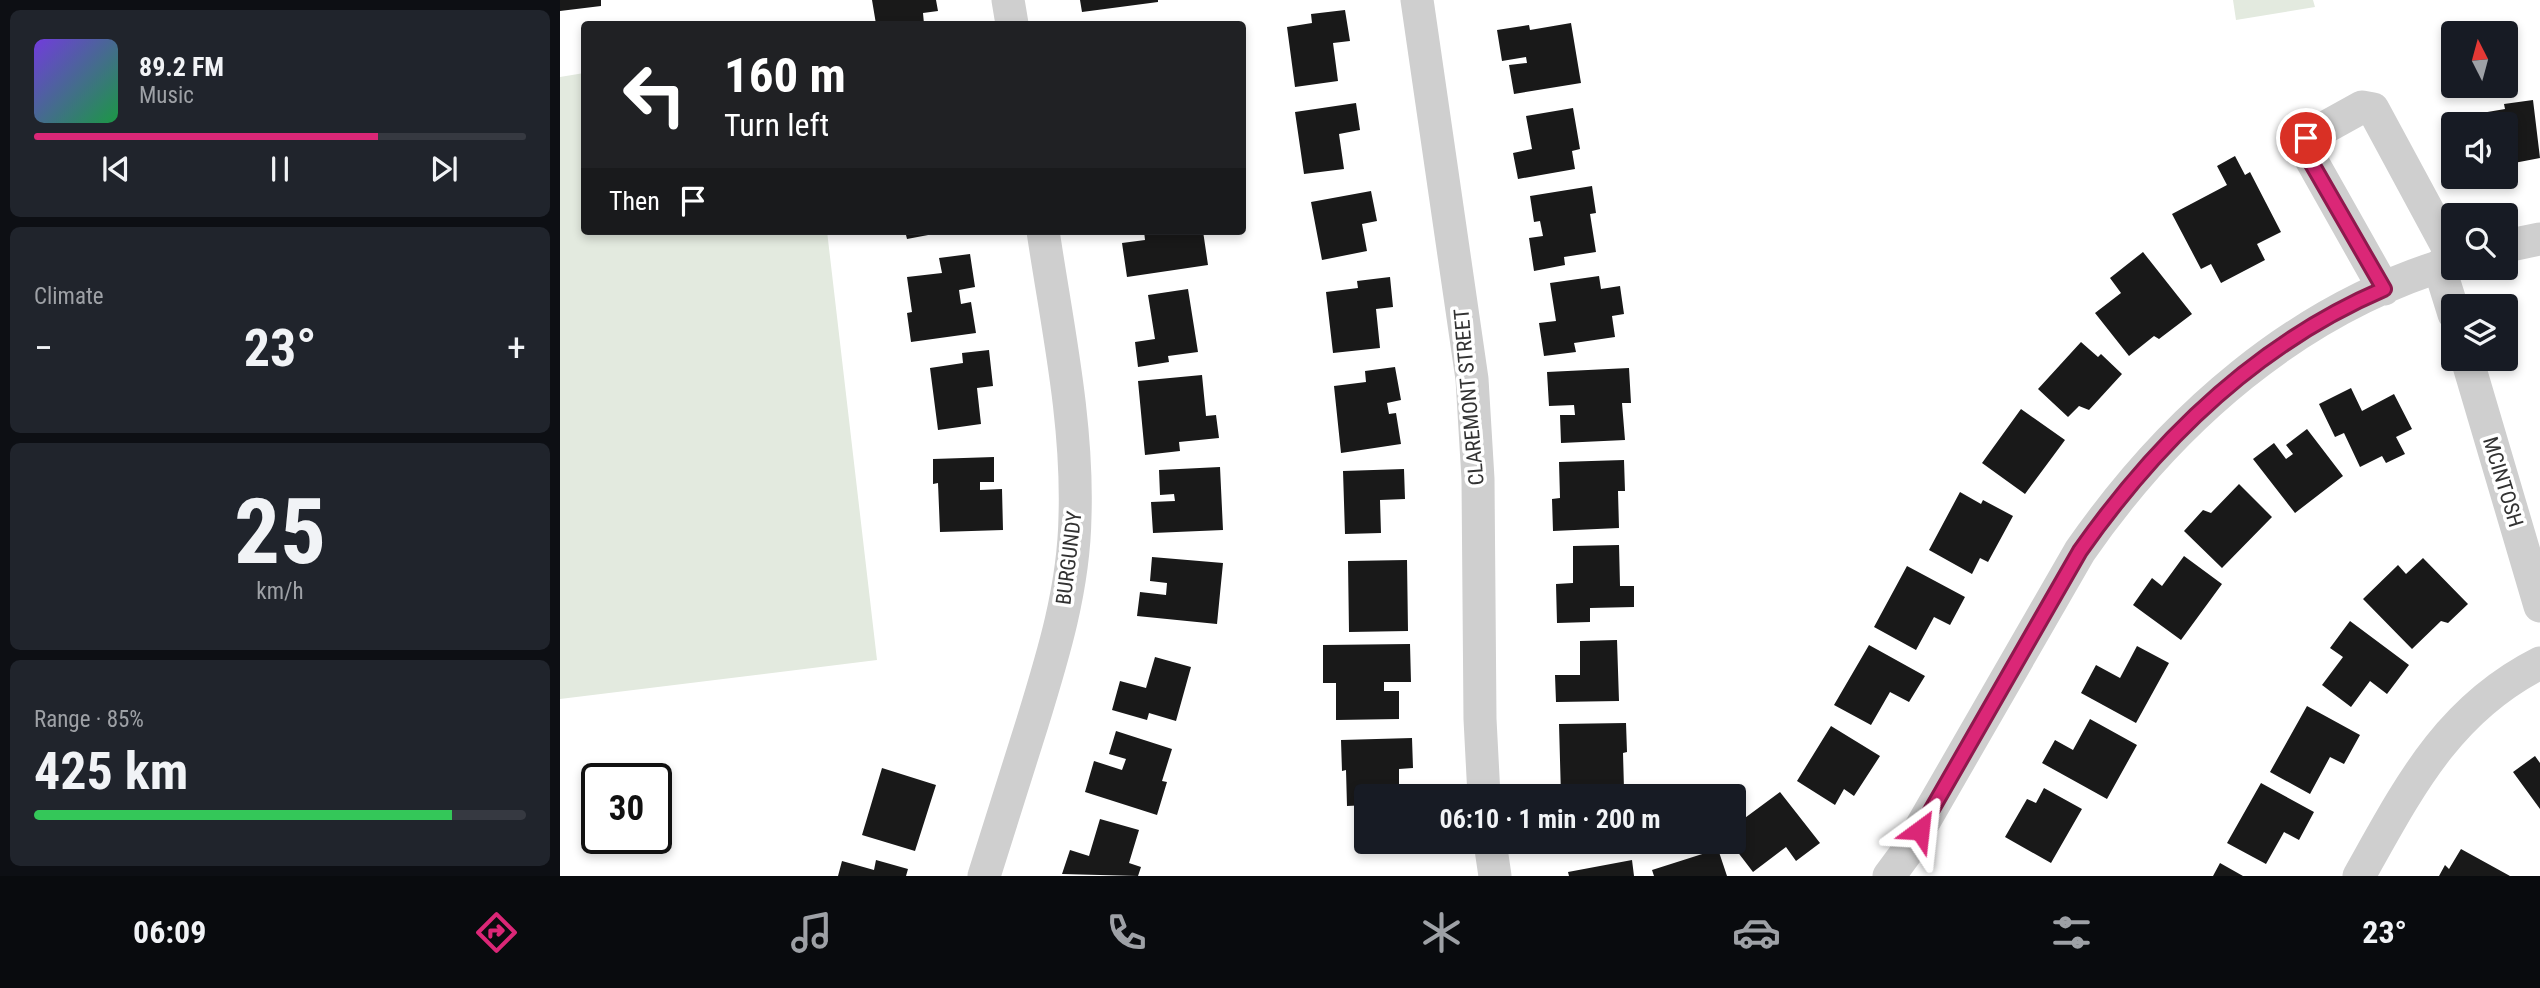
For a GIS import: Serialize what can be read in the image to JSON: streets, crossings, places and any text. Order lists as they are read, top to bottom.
{
  "streets": {
    "street": ["CLAREMONT STREET", "MCINTOSH", "BURGUNDY"]
  },
  "north": "top",
  "page": {
    "turn": ["160 m", "Turn left"],
    "song": ["89.2 FM", "Music"],
    "then": "Then",
    "tile": [
      "Climate",
      ["25", "km/h"],
      ["Range · 85%", "425 km"]
    ],
    "heat": ["−", "23°", "+"],
    "limit": "30",
    "trip": "06:10 · 1 min · 200 m",
    "tabs": ["06:09", "23°"]
  }
}
